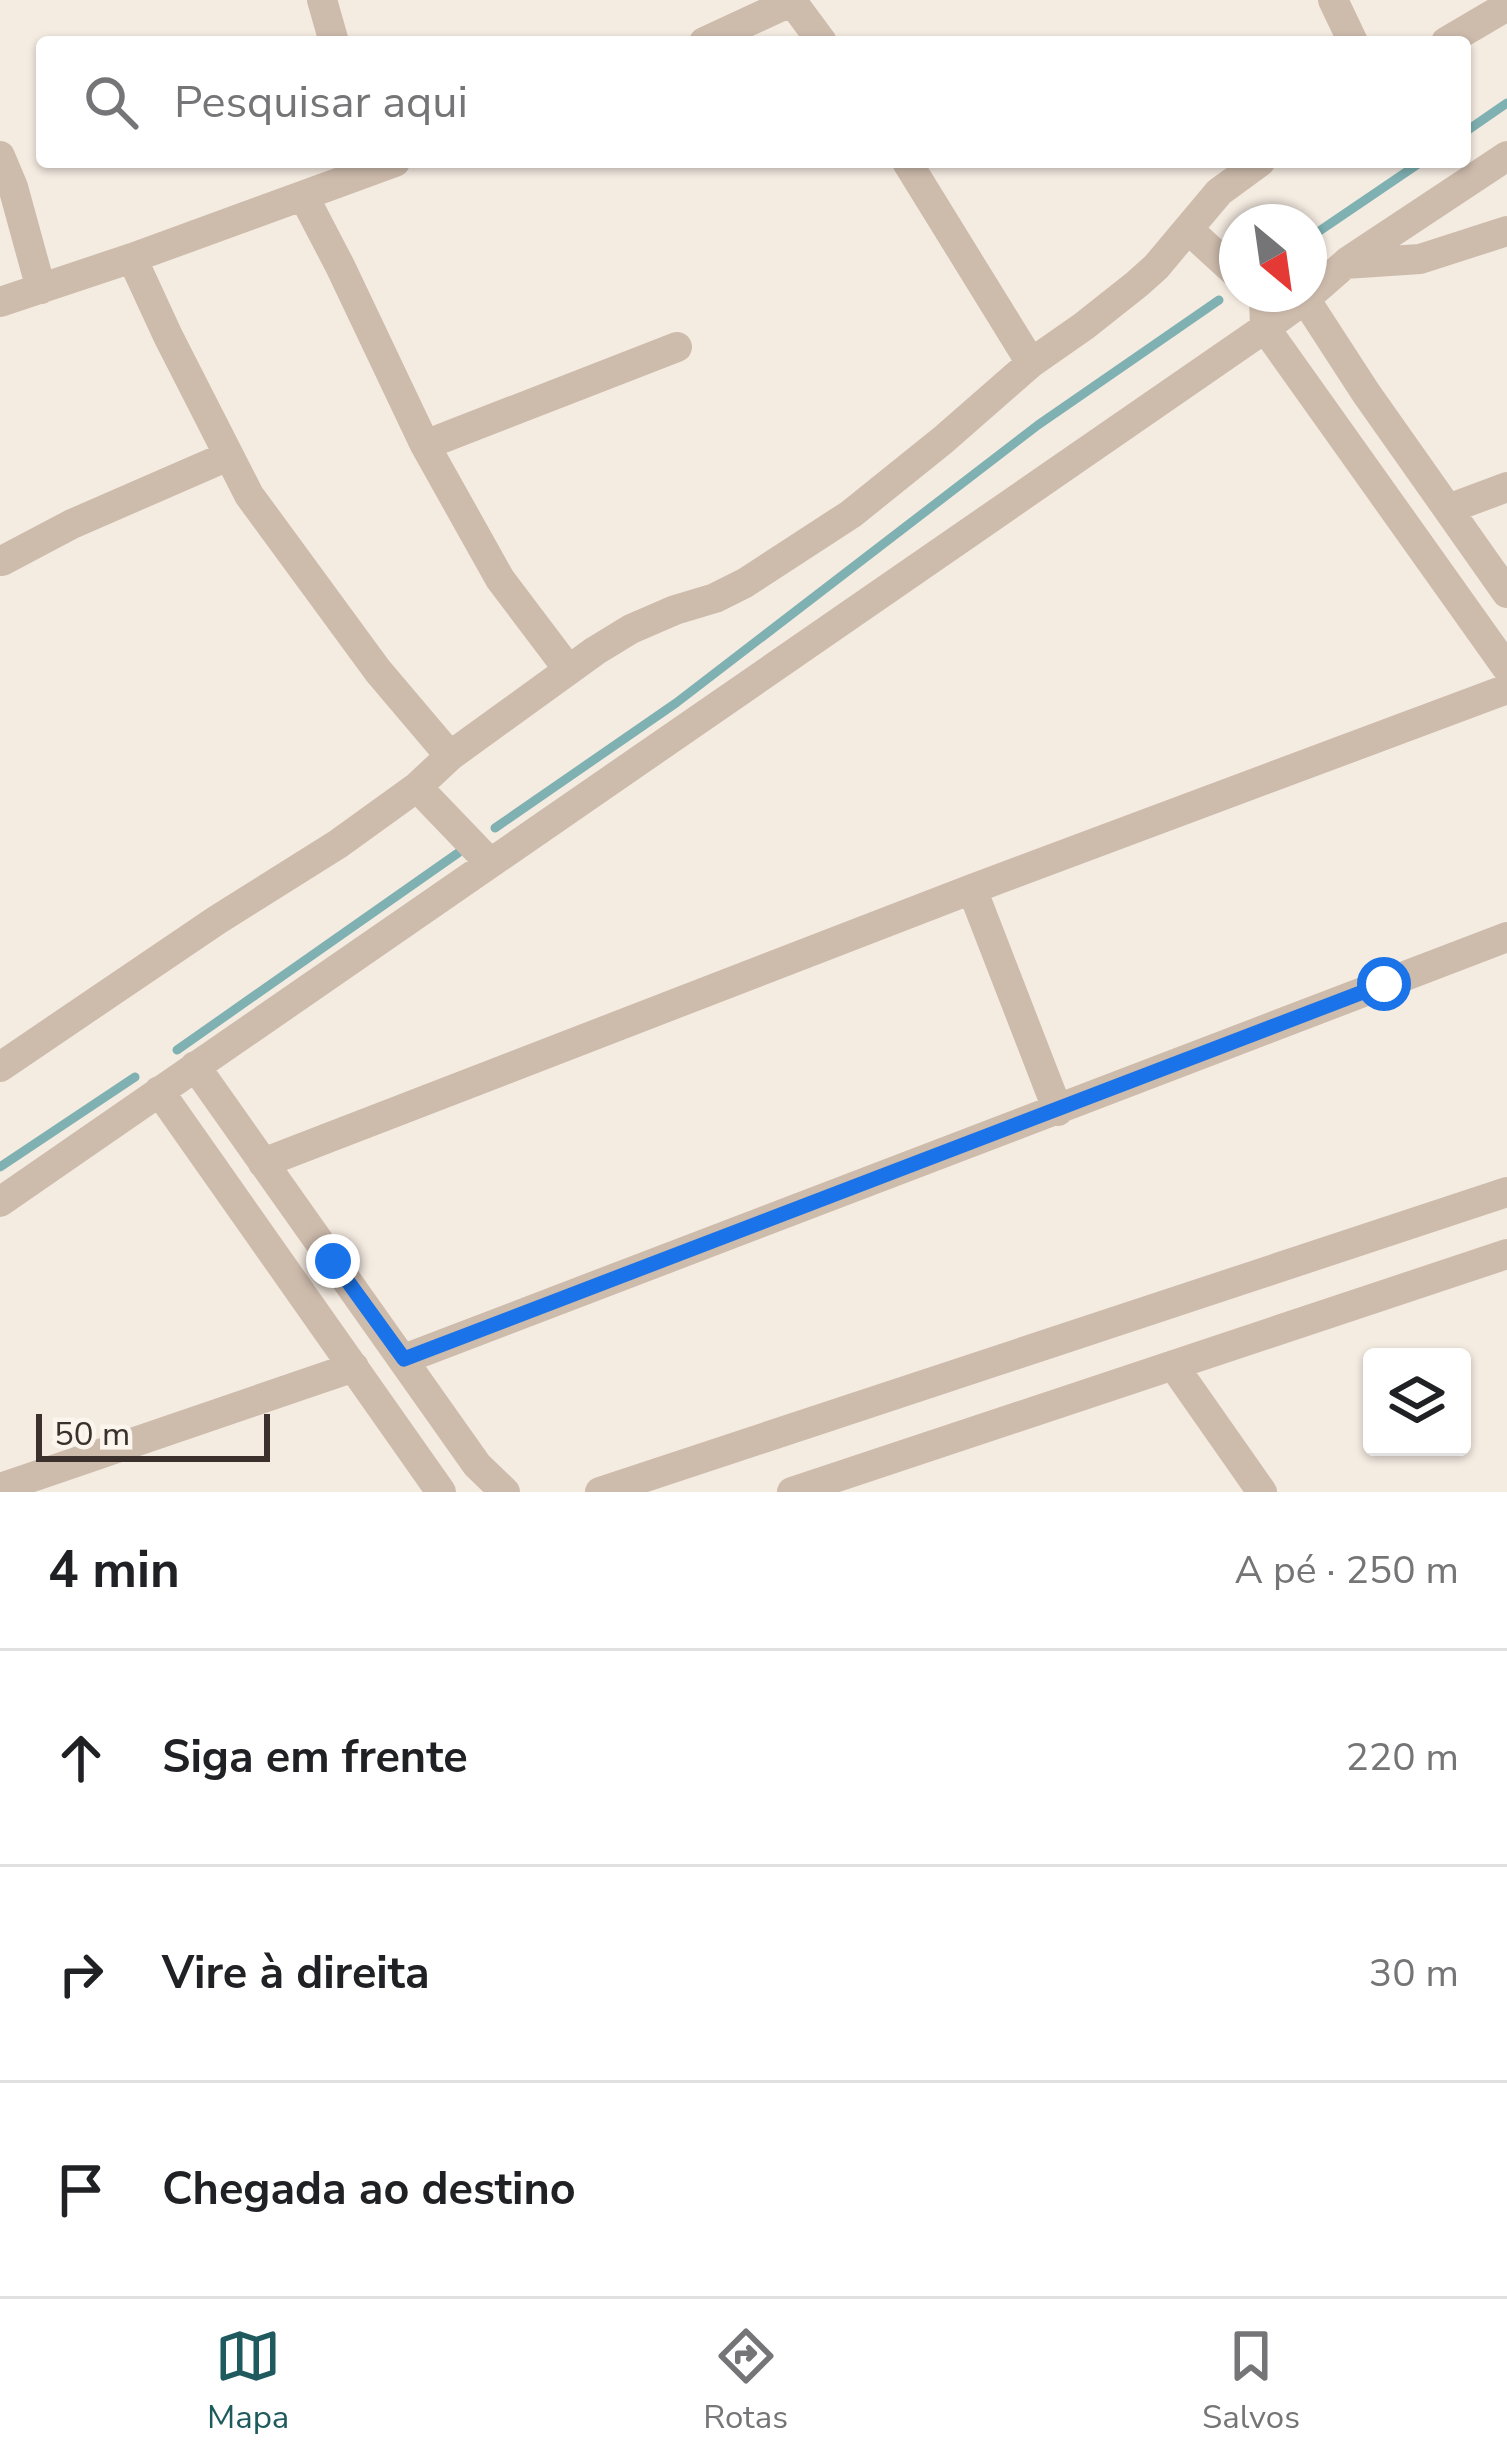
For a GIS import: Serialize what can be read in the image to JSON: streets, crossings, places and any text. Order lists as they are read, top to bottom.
{
  "scale_bar": "50 m",
  "north": "bottom right",
  "page": {
    "search": "Pesquisar aqui",
    "scale": "50 m",
    "heading": ["4 min", "A pé · 250 m"],
    "list": [
      ["Siga em frente", "220 m"],
      ["Vire à direita", "30 m"],
      "Chegada ao destino"
    ],
    "nav": ["Mapa", "Rotas", "Salvos"]
  }
}
